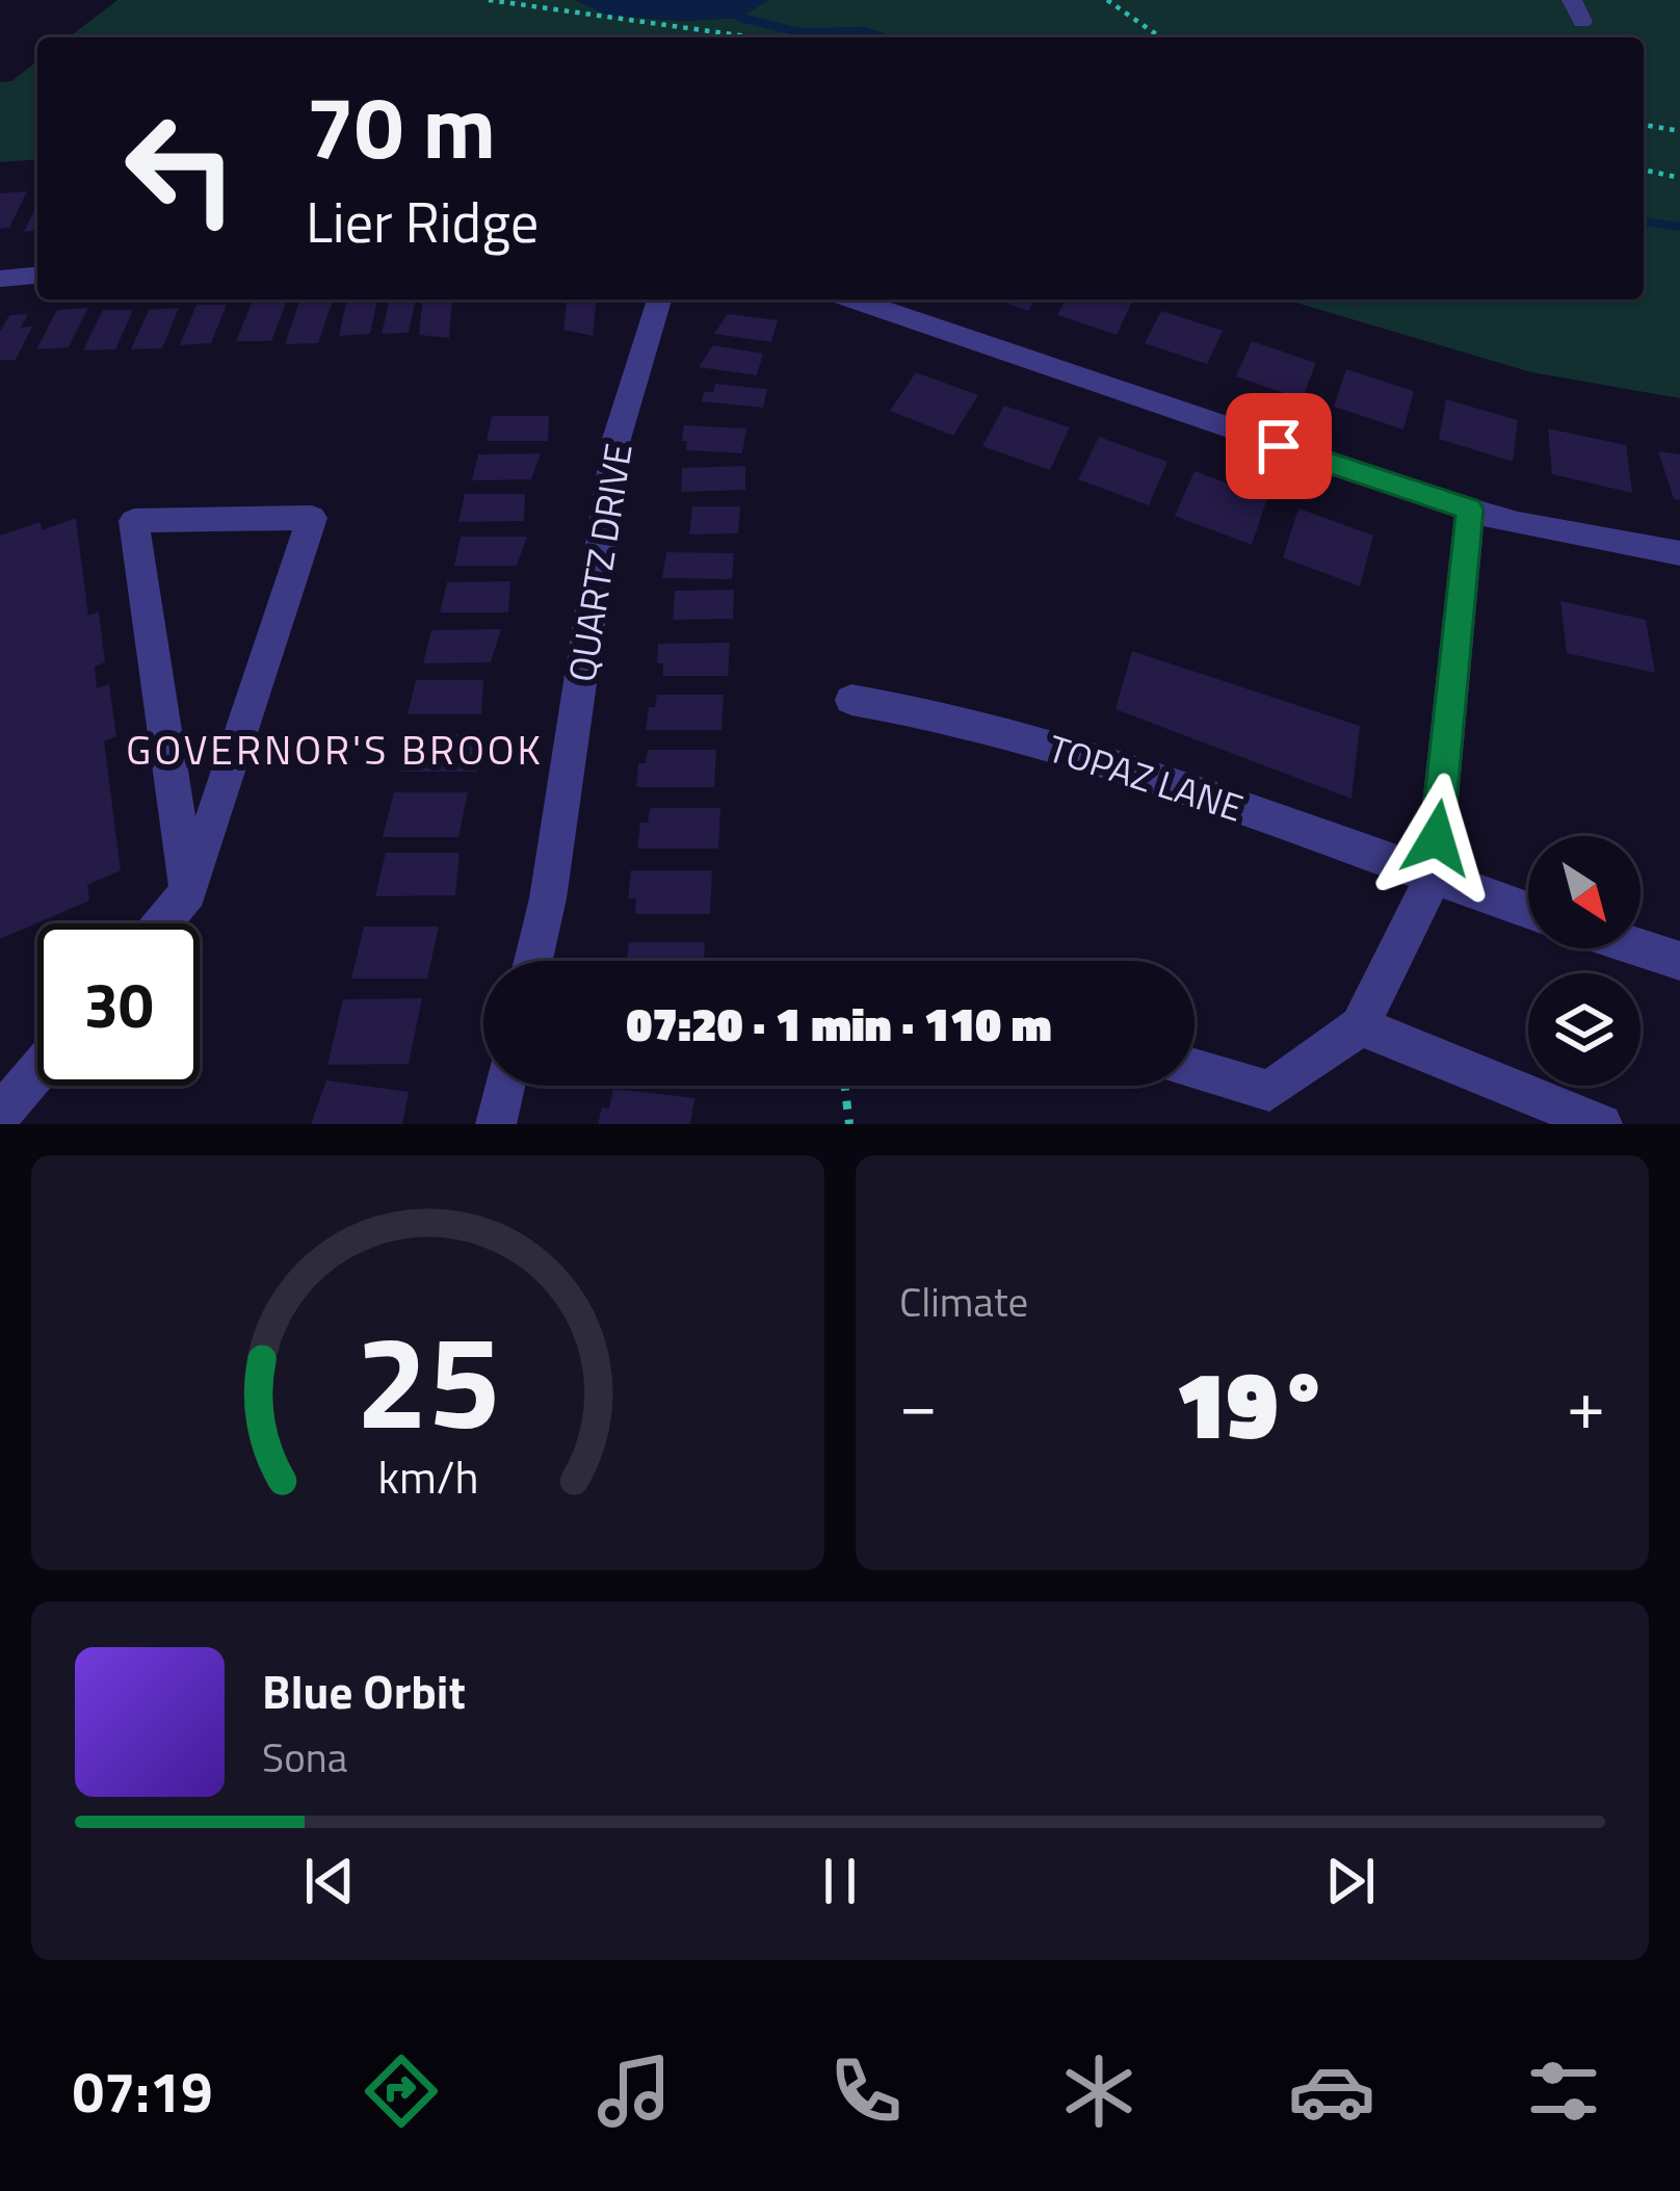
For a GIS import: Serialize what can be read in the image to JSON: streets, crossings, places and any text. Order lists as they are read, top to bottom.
{
  "streets": {
    "street": ["QUARTZ DRIVE", "TOPAZ LANE"]
  },
  "districts": ["GOVERNOR'S BROOK"],
  "north": "bottom right",
  "page": {
    "turn": ["70 m", "Lier Ridge"],
    "limit": "30",
    "trip": "07:20 · 1 min · 110 m",
    "tile": "Climate",
    "heat": ["−", "19°", "+"],
    "song": ["Blue Orbit", "Sona"],
    "tabs": "07:19",
    "gauge": ["25", "km/h"]
  }
}
